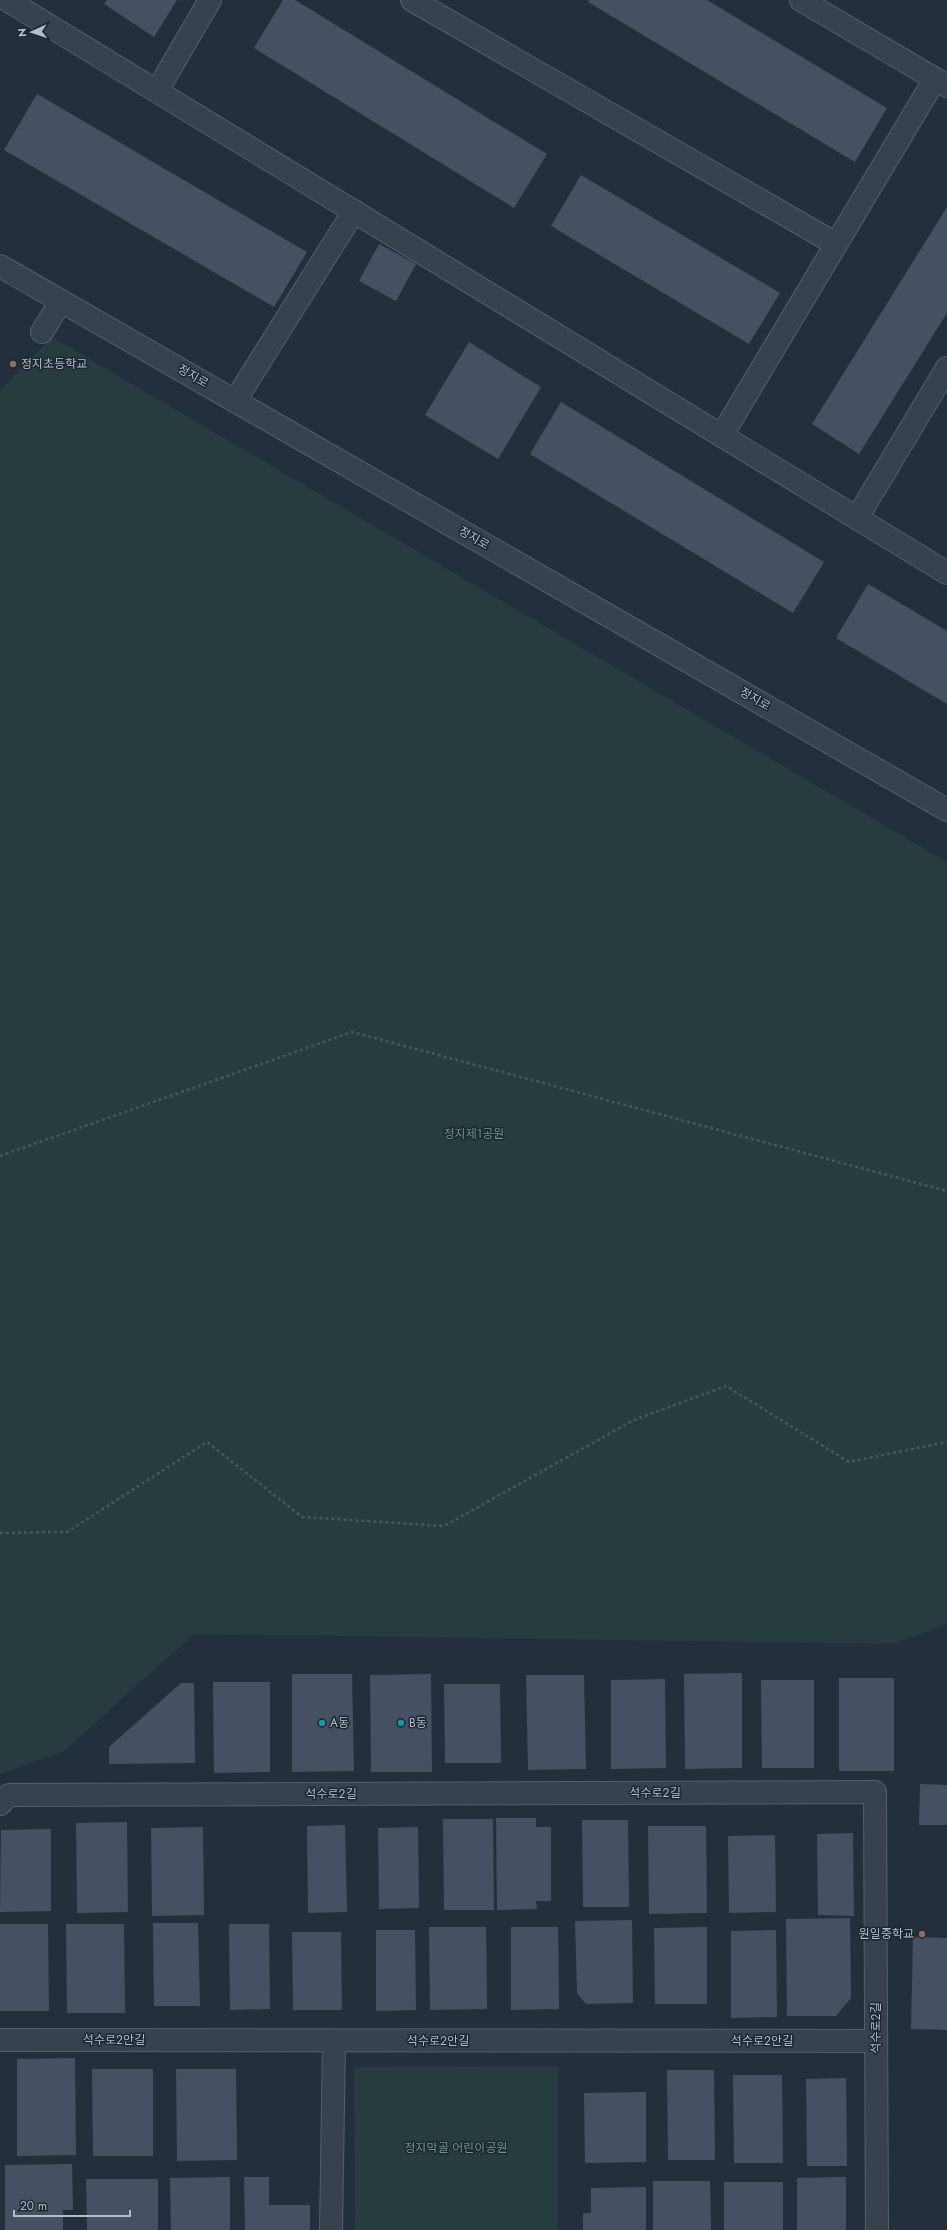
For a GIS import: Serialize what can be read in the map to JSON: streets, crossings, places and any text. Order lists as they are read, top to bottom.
{
  "streets": {
    "street": ["정지로", "석수로2길", "석수로2안길"]
  },
  "crossings": [
    ["석수로2길", "석수로2안길"]
  ],
  "parks": ["정지제1공원", "정지막골 어린이공원"],
  "places": [
    "정지초등학교",
    "A동",
    "B동",
    "원일중학교"
  ],
  "scale_bar": "20 m",
  "north": "left"
}
